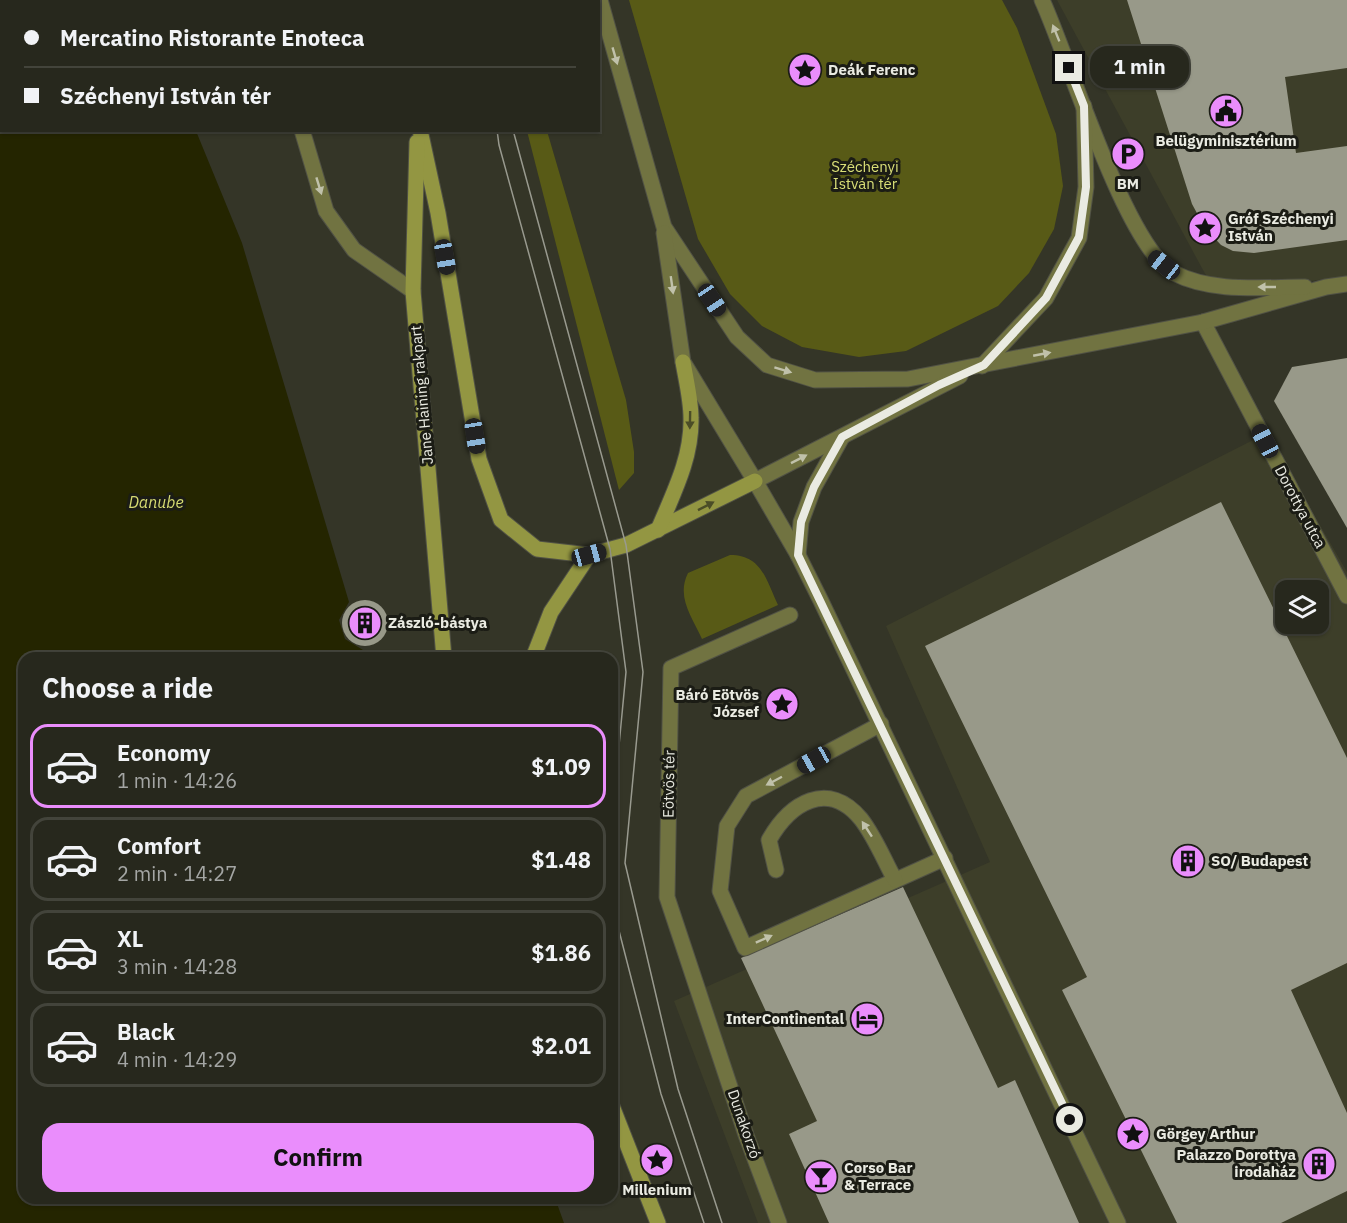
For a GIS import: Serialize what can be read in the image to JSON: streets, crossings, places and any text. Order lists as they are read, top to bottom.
{
  "streets": {
    "main road": ["Jane Haining rakpart"],
    "street": ["Dorottya utca", "Eötvös tér", "Dunakorzó"]
  },
  "crossings": [
    ["Eötvös tér", "Dunakorzó"]
  ],
  "water": ["Danube"],
  "parks": ["Széchenyi István tér"],
  "places": {
    "place": [
      "Deák Ferenc",
      "Gróf Széchenyi István",
      "Báró Eötvös József",
      "Görgey Arthur",
      "Millenium"
    ],
    "public building": ["Belügyminisztérium"],
    "parking": ["BM"],
    "building": ["Zászló-bástya", "SO/ Budapest", "Palazzo Dorottya irodaház"],
    "hotel": ["InterContinental"],
    "bar": ["Corso Bar & Terrace"]
  },
  "page": {
    "banner": ["Mercatino Ristorante Enoteca", "Széchenyi István tér"],
    "bubble": "1 min",
    "heading": "Choose a ride",
    "list": [
      {
        "name": "Economy",
        "note": "1 min · 14:26",
        "value": "$1.09"
      },
      {
        "name": "Comfort",
        "note": "2 min · 14:27",
        "value": "$1.48"
      },
      {
        "name": "XL",
        "note": "3 min · 14:28",
        "value": "$1.86"
      },
      {
        "name": "Black",
        "note": "4 min · 14:29",
        "value": "$2.01"
      }
    ],
    "buttons": "Confirm"
  }
}
